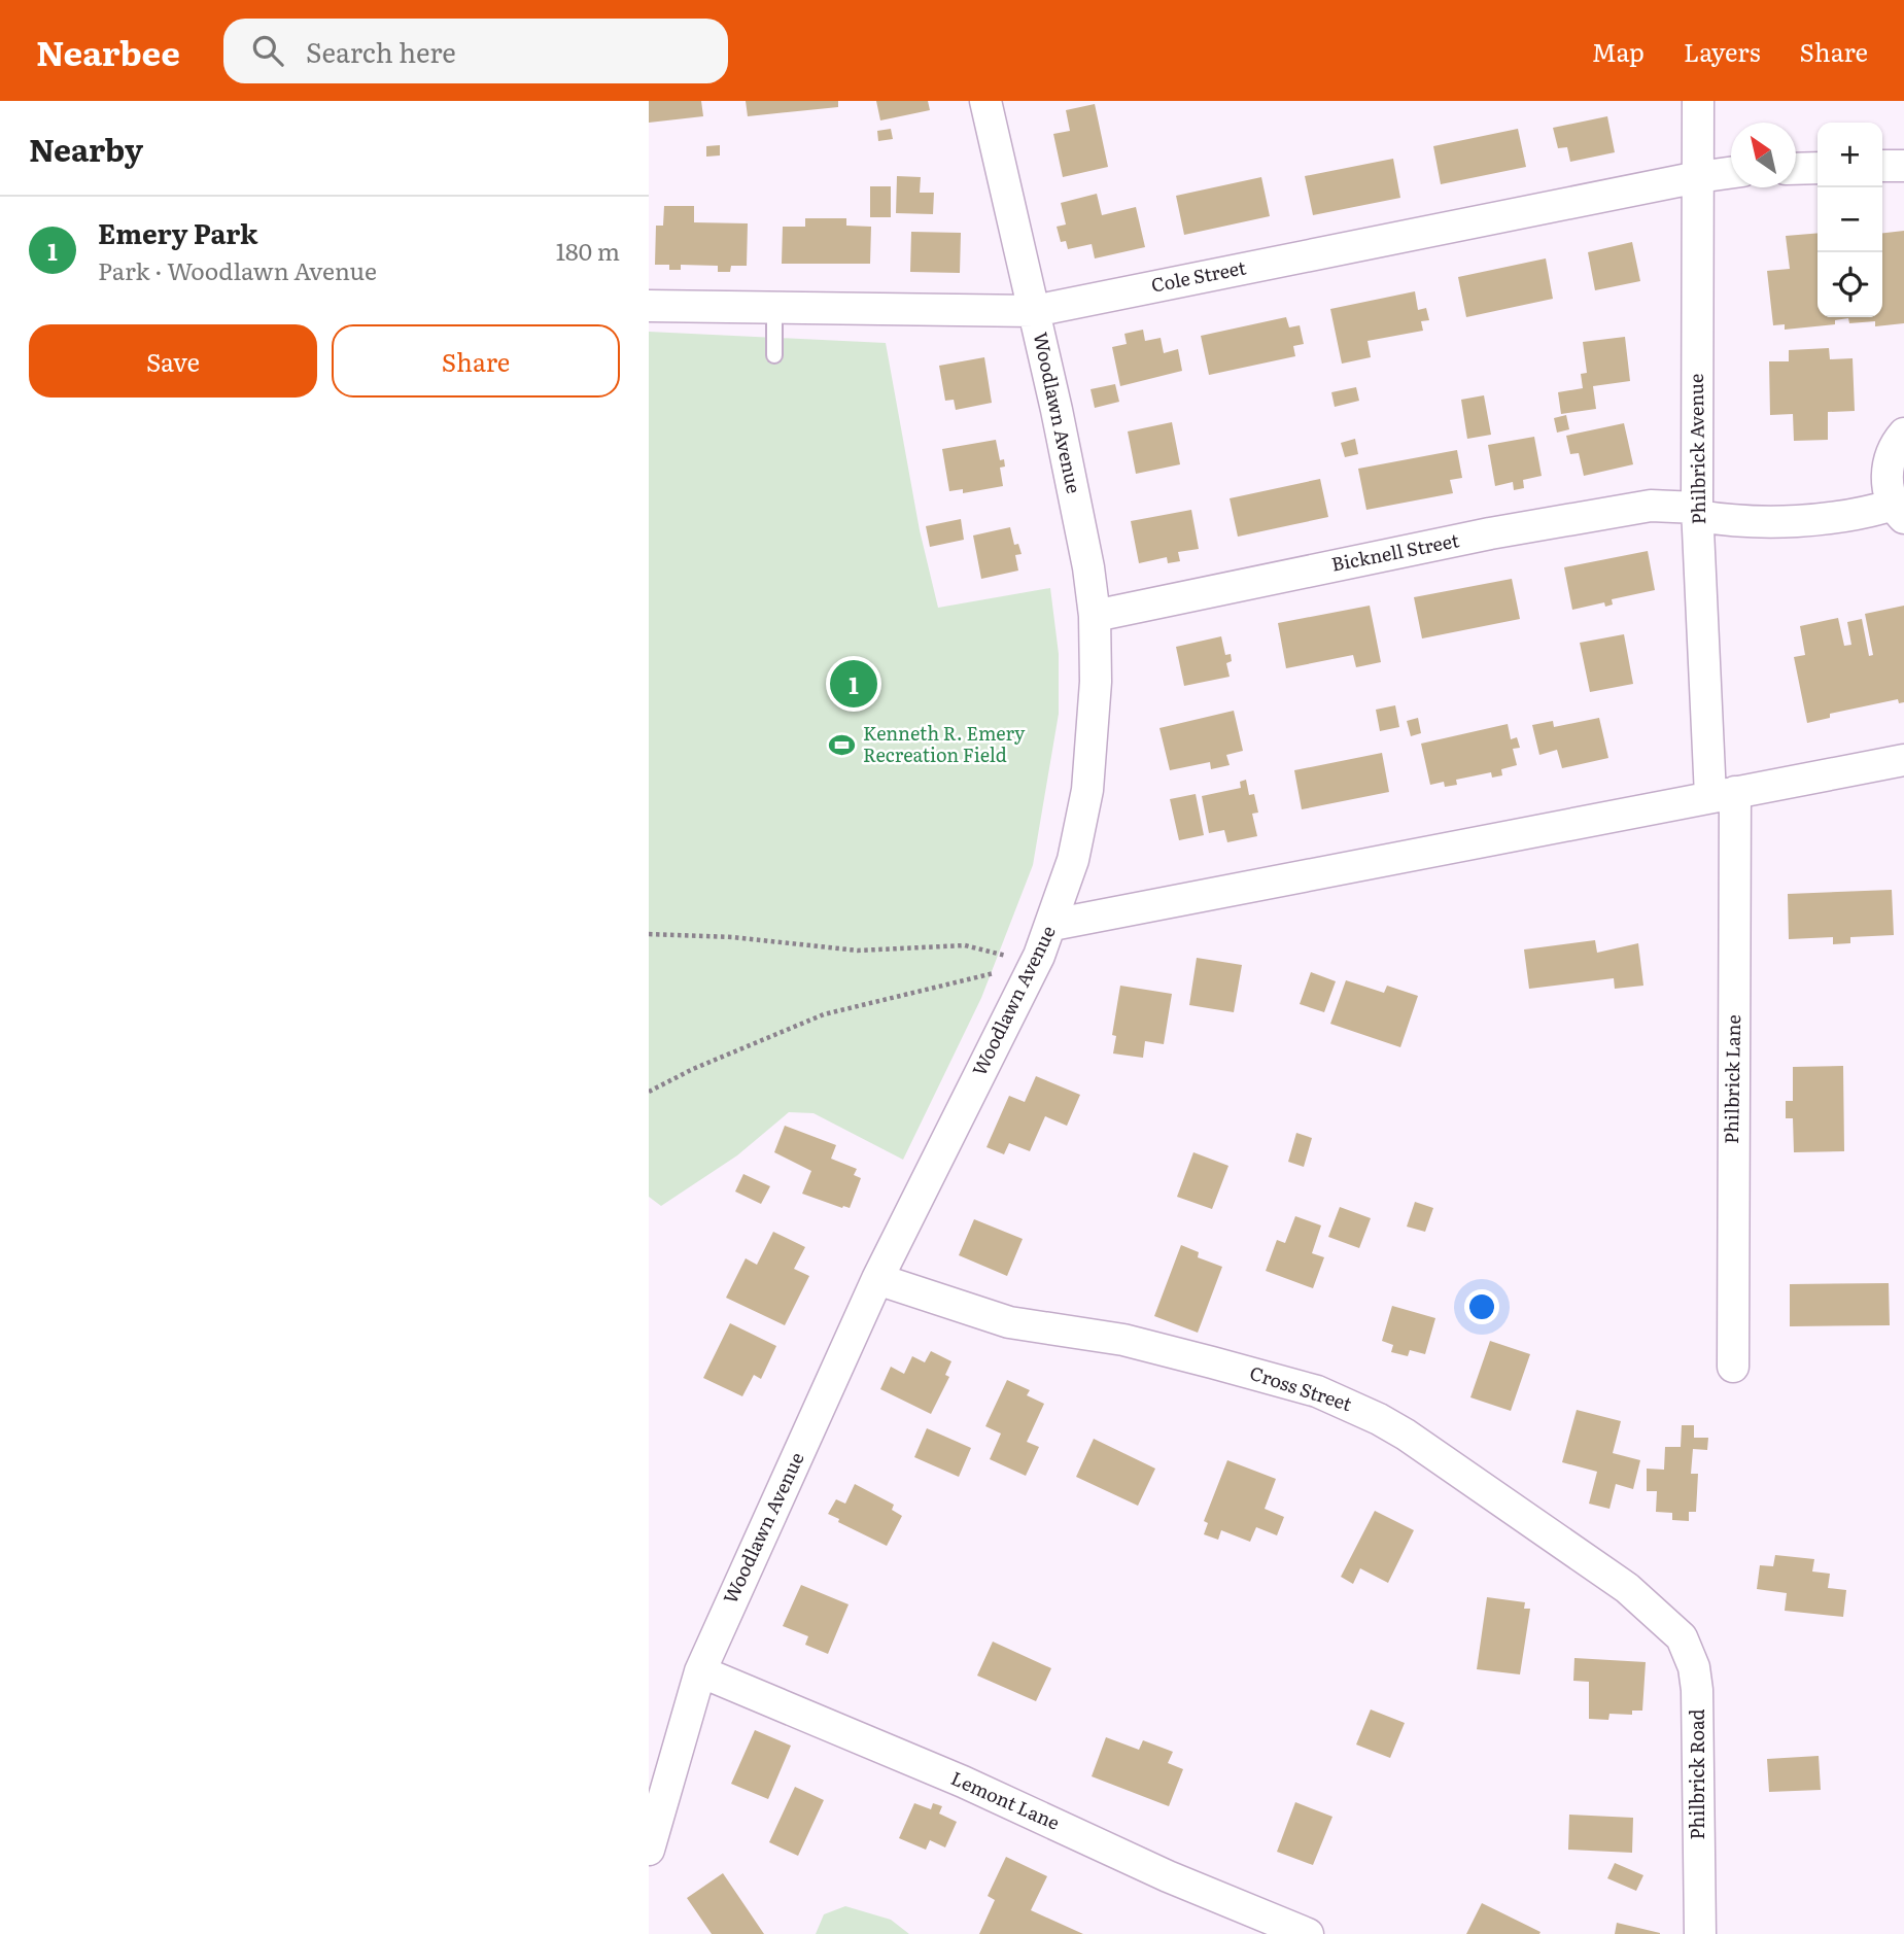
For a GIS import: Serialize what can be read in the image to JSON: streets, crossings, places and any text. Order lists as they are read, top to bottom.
{
  "streets": {
    "street": [
      "Cole Street",
      "Woodlawn Avenue",
      "Philbrick Avenue",
      "Bicknell Street",
      "Philbrick Lane",
      "Cross Street",
      "Philbrick Road",
      "Lemont Lane"
    ]
  },
  "crossings": [
    ["Cole Street", "Woodlawn Avenue"],
    ["Cole Street", "Philbrick Avenue"],
    ["Woodlawn Avenue", "Bicknell Street"],
    ["Woodlawn Avenue", "Cross Street"],
    ["Woodlawn Avenue", "Lemont Lane"],
    ["Philbrick Avenue", "Bicknell Street"],
    ["Philbrick Avenue", "Philbrick Lane"],
    ["Cross Street", "Philbrick Road"]
  ],
  "places": {
    "sports": ["Kenneth R. Emery Recreation Field"]
  },
  "north": "top left",
  "page": {
    "header": "Nearbee",
    "search": "Search here",
    "nav": ["Map", "Layers", "Share"],
    "heading": "Nearby",
    "map_buttons": ["+", "−"],
    "list": [
      {
        "mark": "1",
        "name": "Emery Park",
        "note": "Park · Woodlawn Avenue",
        "value": "180 m"
      }
    ],
    "buttons": ["Save", "Share"],
    "pins": "1"
  }
}
